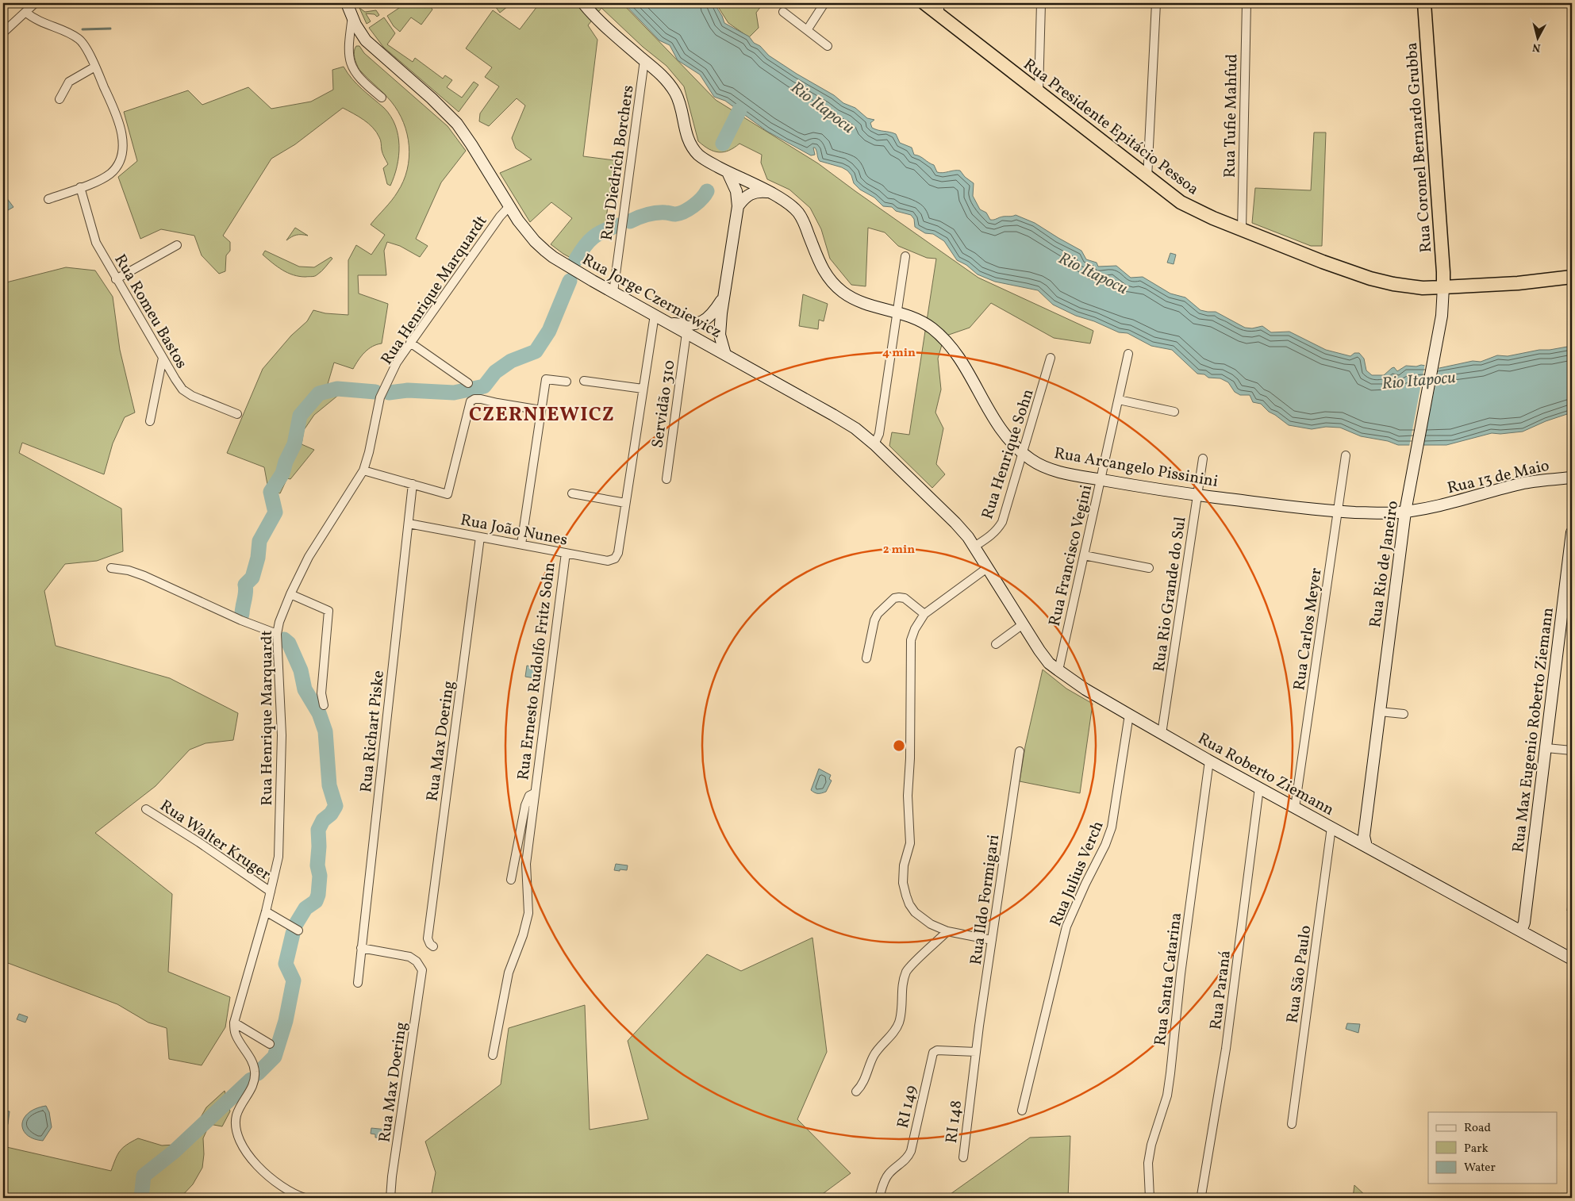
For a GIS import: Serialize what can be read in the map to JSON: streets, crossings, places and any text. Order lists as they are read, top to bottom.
{
  "streets": {
    "highway": ["Rua Presidente Epitácio Pessoa", "Rua Coronel Bernardo Grubba"],
    "main road": [
      "Rua Jorge Czerniewicz",
      "Rua Arcangelo Pissinini",
      "Rua 13 de Maio",
      "Rua Rio de Janeiro",
      "Rua Max Eugenio Roberto Ziemann",
      "Rua Roberto Ziemann"
    ],
    "street": [
      "Rua Tufie Mahfud",
      "Rua Diedrich Borchers",
      "Rua Henrique Marquardt",
      "Rua Romeu Bastos",
      "Servidão 310",
      "Rua Henrique Sohn",
      "Rua João Nunes",
      "Rua Francisco Vegini",
      "Rua Rio Grande do Sul",
      "Rua Carlos Meyer",
      "Rua Ernesto Rudolfo Fritz Sohn",
      "Rua Richart Piske",
      "Rua Max Doering",
      "Rua Walter Kruger",
      "Rua Julius Verch",
      "Rua Ildo Formigari",
      "Rua São Paulo",
      "Rua Santa Catarina",
      "Rua Paraná",
      "RI 149",
      "RI 148"
    ]
  },
  "crossings": [
    ["Rua Tufie Mahfud", "Rua Presidente Epitácio Pessoa"],
    ["Rua Presidente Epitácio Pessoa", "Rua Coronel Bernardo Grubba"],
    ["Rua Presidente Epitácio Pessoa", "Rua Rio de Janeiro"],
    ["Rua Coronel Bernardo Grubba", "Rua Rio de Janeiro"],
    ["Rua Diedrich Borchers", "Rua Jorge Czerniewicz"],
    ["Rua Diedrich Borchers", "Rua Arcangelo Pissinini"],
    ["Rua Henrique Marquardt", "Rua Jorge Czerniewicz"],
    ["Rua Henrique Marquardt", "Rua Walter Kruger"],
    ["Rua Jorge Czerniewicz", "Servidão 310"],
    ["Rua Jorge Czerniewicz", "Rua Henrique Sohn"],
    ["Rua Jorge Czerniewicz", "Rua Roberto Ziemann"],
    ["Rua Henrique Sohn", "Rua Arcangelo Pissinini"],
    ["Rua Arcangelo Pissinini", "Rua 13 de Maio"],
    ["Rua Arcangelo Pissinini", "Rua Francisco Vegini"],
    ["Rua Arcangelo Pissinini", "Rua Rio de Janeiro"],
    ["Rua Arcangelo Pissinini", "Rua Rio Grande do Sul"],
    ["Rua Arcangelo Pissinini", "Rua Carlos Meyer"],
    ["Rua 13 de Maio", "Rua Rio de Janeiro"],
    ["Rua João Nunes", "Rua Ernesto Rudolfo Fritz Sohn"],
    ["Rua João Nunes", "Rua Richart Piske"],
    ["Rua João Nunes", "Rua Max Doering"],
    ["Rua Francisco Vegini", "Rua Roberto Ziemann"],
    ["Rua Rio de Janeiro", "Rua Roberto Ziemann"],
    ["Rua Rio Grande do Sul", "Rua Roberto Ziemann"],
    ["Rua Carlos Meyer", "Rua Roberto Ziemann"],
    ["Rua Max Eugenio Roberto Ziemann", "Rua Roberto Ziemann"],
    ["Rua Richart Piske", "Rua Max Doering"],
    ["Rua Roberto Ziemann", "Rua Julius Verch"],
    ["Rua Roberto Ziemann", "Rua São Paulo"],
    ["Rua Roberto Ziemann", "Rua Santa Catarina"],
    ["Rua Roberto Ziemann", "Rua Paraná"],
    ["Rua Ildo Formigari", "RI 149"],
    ["Rua Ildo Formigari", "RI 148"]
  ],
  "districts": ["CZERNIEWICZ"],
  "water": ["Rio Itapocu"],
  "legend": ["Road", "Park", "Water"],
  "north": "bottom",
  "rings": ["4 min", "2 min"]
}
